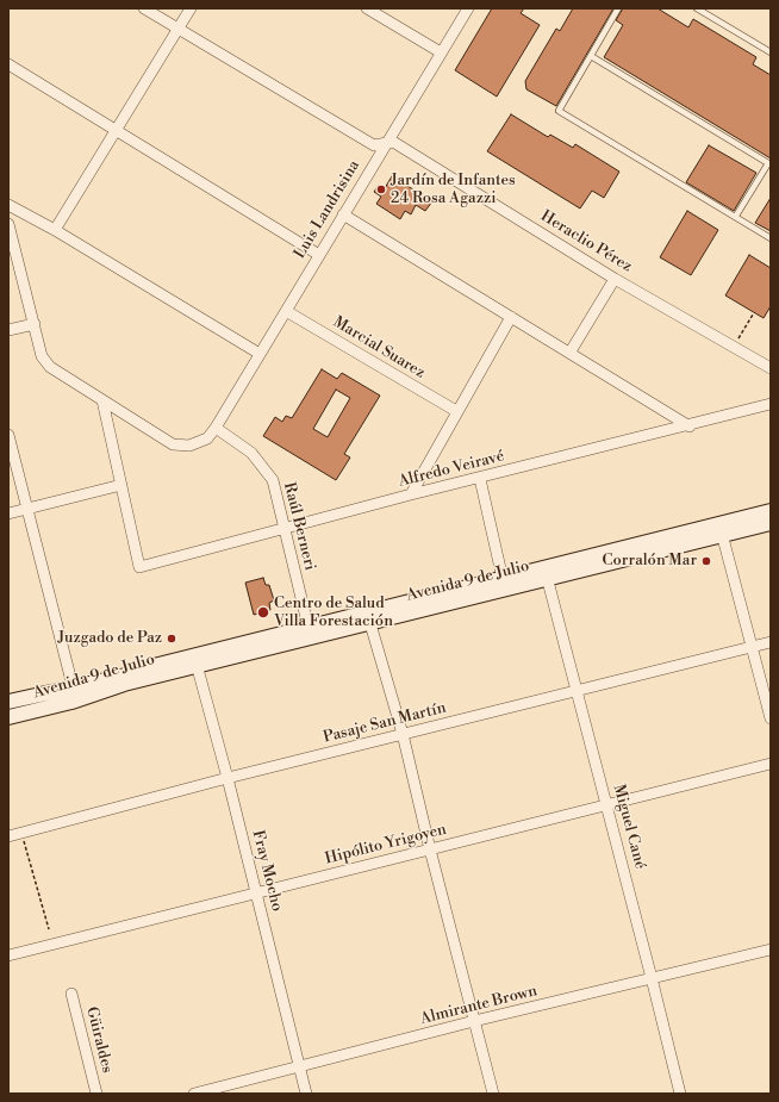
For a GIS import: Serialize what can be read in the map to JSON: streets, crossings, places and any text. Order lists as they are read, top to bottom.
{
  "streets": {
    "main road": ["Avenida 9 de Julio"],
    "street": [
      "Luis Landrisina",
      "Heraclio Pérez",
      "Marcial Suarez",
      "Alfredo Veiravé",
      "Raúl Berneri",
      "Pasaje San Martín",
      "Miguel Cané",
      "Hipólito Yrigoyen",
      "Fray Mocho",
      "Almirante Brown",
      "Güiraldes"
    ]
  },
  "crossings": [
    ["Luis Landrisina", "Heraclio Pérez"],
    ["Luis Landrisina", "Marcial Suarez"],
    ["Luis Landrisina", "Raúl Berneri"],
    ["Alfredo Veiravé", "Raúl Berneri"],
    ["Raúl Berneri", "Avenida 9 de Julio"],
    ["Avenida 9 de Julio", "Miguel Cané"],
    ["Avenida 9 de Julio", "Fray Mocho"],
    ["Pasaje San Martín", "Miguel Cané"],
    ["Pasaje San Martín", "Fray Mocho"],
    ["Miguel Cané", "Hipólito Yrigoyen"],
    ["Miguel Cané", "Almirante Brown"],
    ["Hipólito Yrigoyen", "Fray Mocho"],
    ["Fray Mocho", "Almirante Brown"]
  ],
  "places": [
    "Jardín de Infantes 24 Rosa Agazzi",
    "Corralón Mar",
    "Centro de Salud Villa Forestación",
    "Juzgado de Paz"
  ]
}
